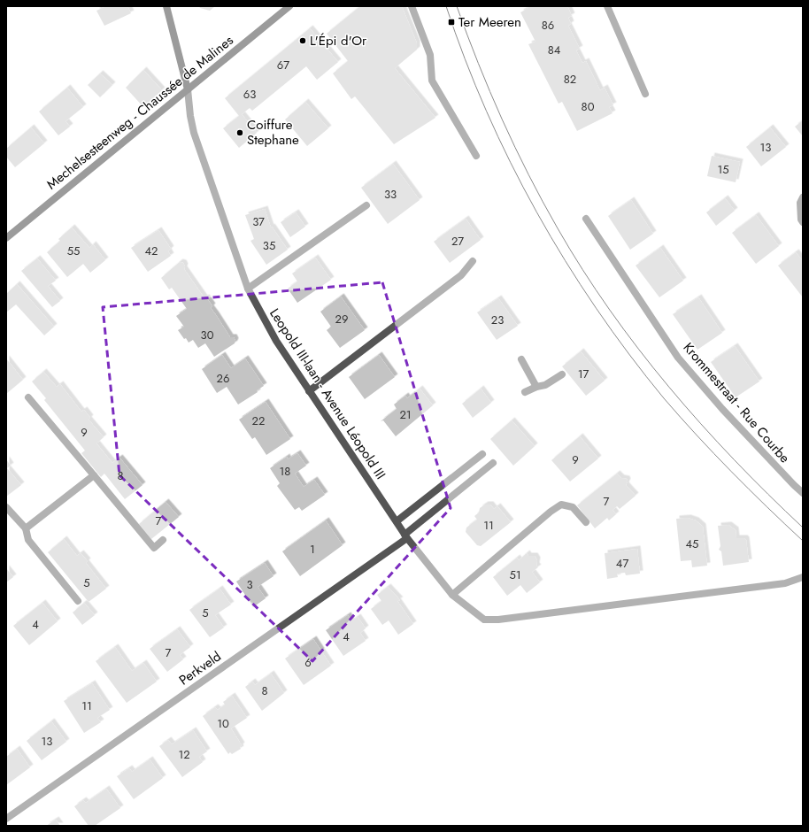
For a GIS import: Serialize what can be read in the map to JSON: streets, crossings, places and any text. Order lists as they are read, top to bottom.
{
  "streets": {
    "main road": ["Mechelsesteenweg - Chaussée de Malines", "Leopold III-laan - Avenue Léopold III"],
    "street": ["Krommestraat - Rue Courbe", "Perkveld"]
  },
  "crossings": [
    ["Mechelsesteenweg - Chaussée de Malines", "Leopold III-laan - Avenue Léopold III"],
    ["Leopold III-laan - Avenue Léopold III", "Perkveld"]
  ],
  "places": {
    "transit": ["Ter Meeren"],
    "other": ["L'Épi d'Or", "Coiffure Stephane"]
  },
  "house_numbers": [
    "86",
    "84",
    "67",
    "82",
    "63",
    "80",
    "13",
    "15",
    "33",
    "37",
    "27",
    "35",
    "55",
    "42",
    "29",
    "23",
    "30",
    "17",
    "26",
    "21",
    "22",
    "9",
    "9",
    "18",
    "8",
    "7",
    "7",
    "11",
    "45",
    "1",
    "47",
    "51",
    "5",
    "3",
    "5",
    "4",
    "4",
    "7",
    "6",
    "8",
    "11",
    "10",
    "13",
    "12"
  ]
}
